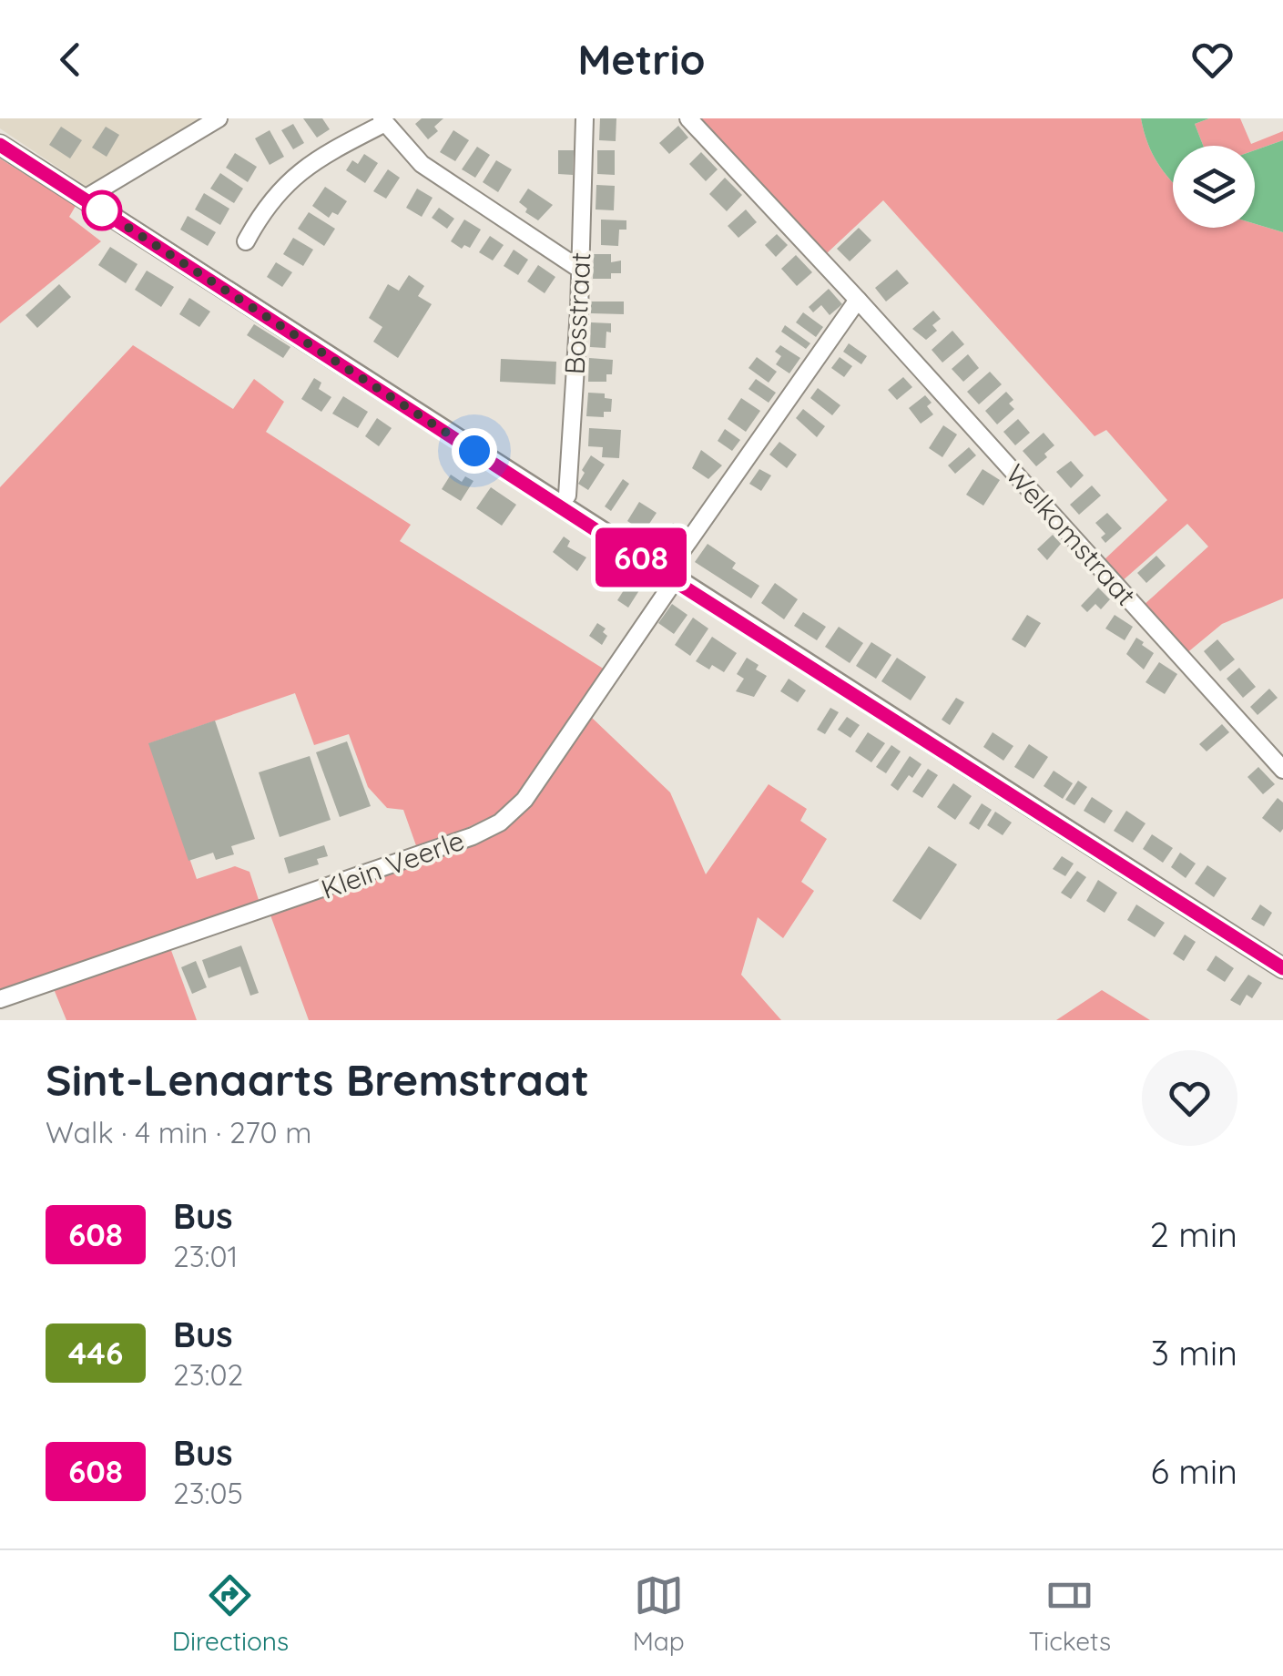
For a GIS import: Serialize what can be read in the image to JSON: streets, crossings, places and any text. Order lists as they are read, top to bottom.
{
  "streets": {
    "street": ["Bosstraat", "Welkomstraat", "Klein Veerle"]
  },
  "lines": ["bus line 608"],
  "page": {
    "header": "Metrio",
    "on_map": "608",
    "heading": ["Sint-Lenaarts Bremstraat", "Walk · 4 min · 270 m"],
    "list": [
      {
        "mark": "608",
        "name": "Bus",
        "note": "23:01",
        "value": "2 min"
      },
      {
        "mark": "446",
        "name": "Bus",
        "note": "23:02",
        "value": "3 min"
      },
      {
        "mark": "608",
        "name": "Bus",
        "note": "23:05",
        "value": "6 min"
      }
    ],
    "tabs": ["Directions", "Map", "Tickets"]
  }
}
